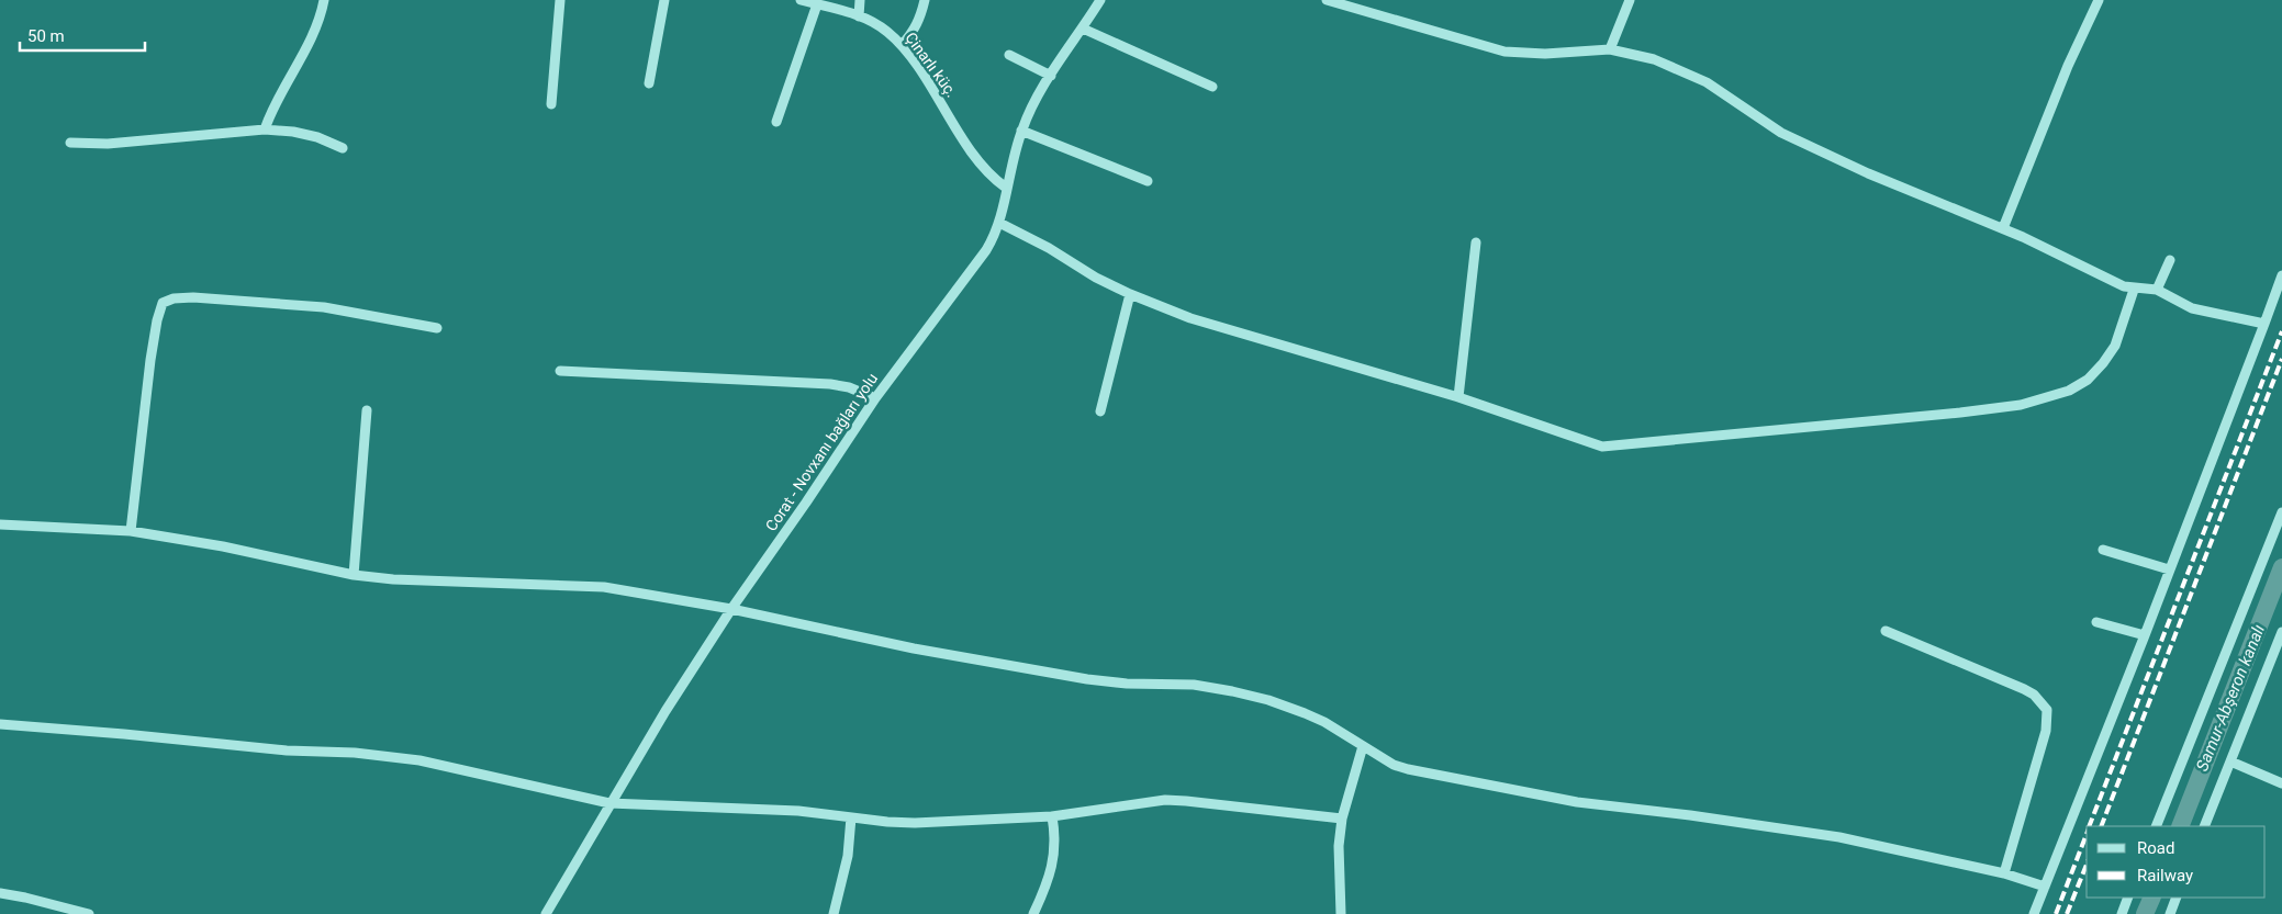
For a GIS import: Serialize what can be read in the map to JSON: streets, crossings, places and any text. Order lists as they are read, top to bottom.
{
  "streets": {
    "street": ["Çinarlı küç.", "Corat - Novxanı bağları yolu"]
  },
  "crossings": [
    ["Çinarlı küç.", "Corat - Novxanı bağları yolu"]
  ],
  "water": ["Samur-Abşeron kanalı"],
  "legend": ["Road", "Railway"],
  "scale_bar": "50 m"
}
